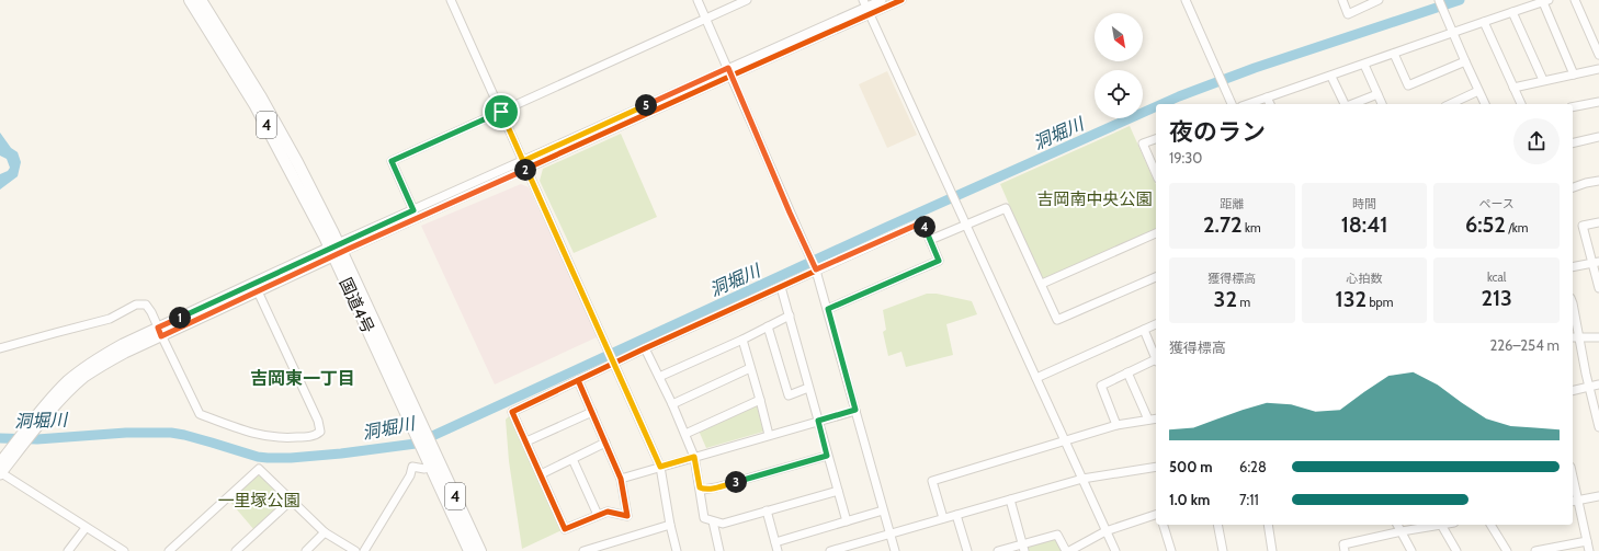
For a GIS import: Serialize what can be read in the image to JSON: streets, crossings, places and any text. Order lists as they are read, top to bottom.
{
  "streets": {
    "highway": ["4", "国道4号"]
  },
  "districts": ["吉岡東一丁目"],
  "water": ["洞堀川"],
  "parks": ["吉岡南中央公園", "一里塚公園"],
  "north": "bottom right",
  "page": {
    "pins": [
      "5",
      "2",
      "4",
      "1",
      "3"
    ],
    "heading": ["夜のラン", "19:30"],
    "stats": [
      ["距離", "2.72 km"],
      ["時間", "18:41"],
      ["ペース", "6:52 /km"],
      ["獲得標高", "32 m"],
      ["心拍数", "132 bpm"],
      ["kcal", "213"]
    ],
    "chart": ["獲得標高", "226–254 m"],
    "list": [
      {
        "name": "500 m",
        "note": "6:28"
      },
      {
        "name": "1.0 km",
        "note": "7:11"
      }
    ]
  }
}
